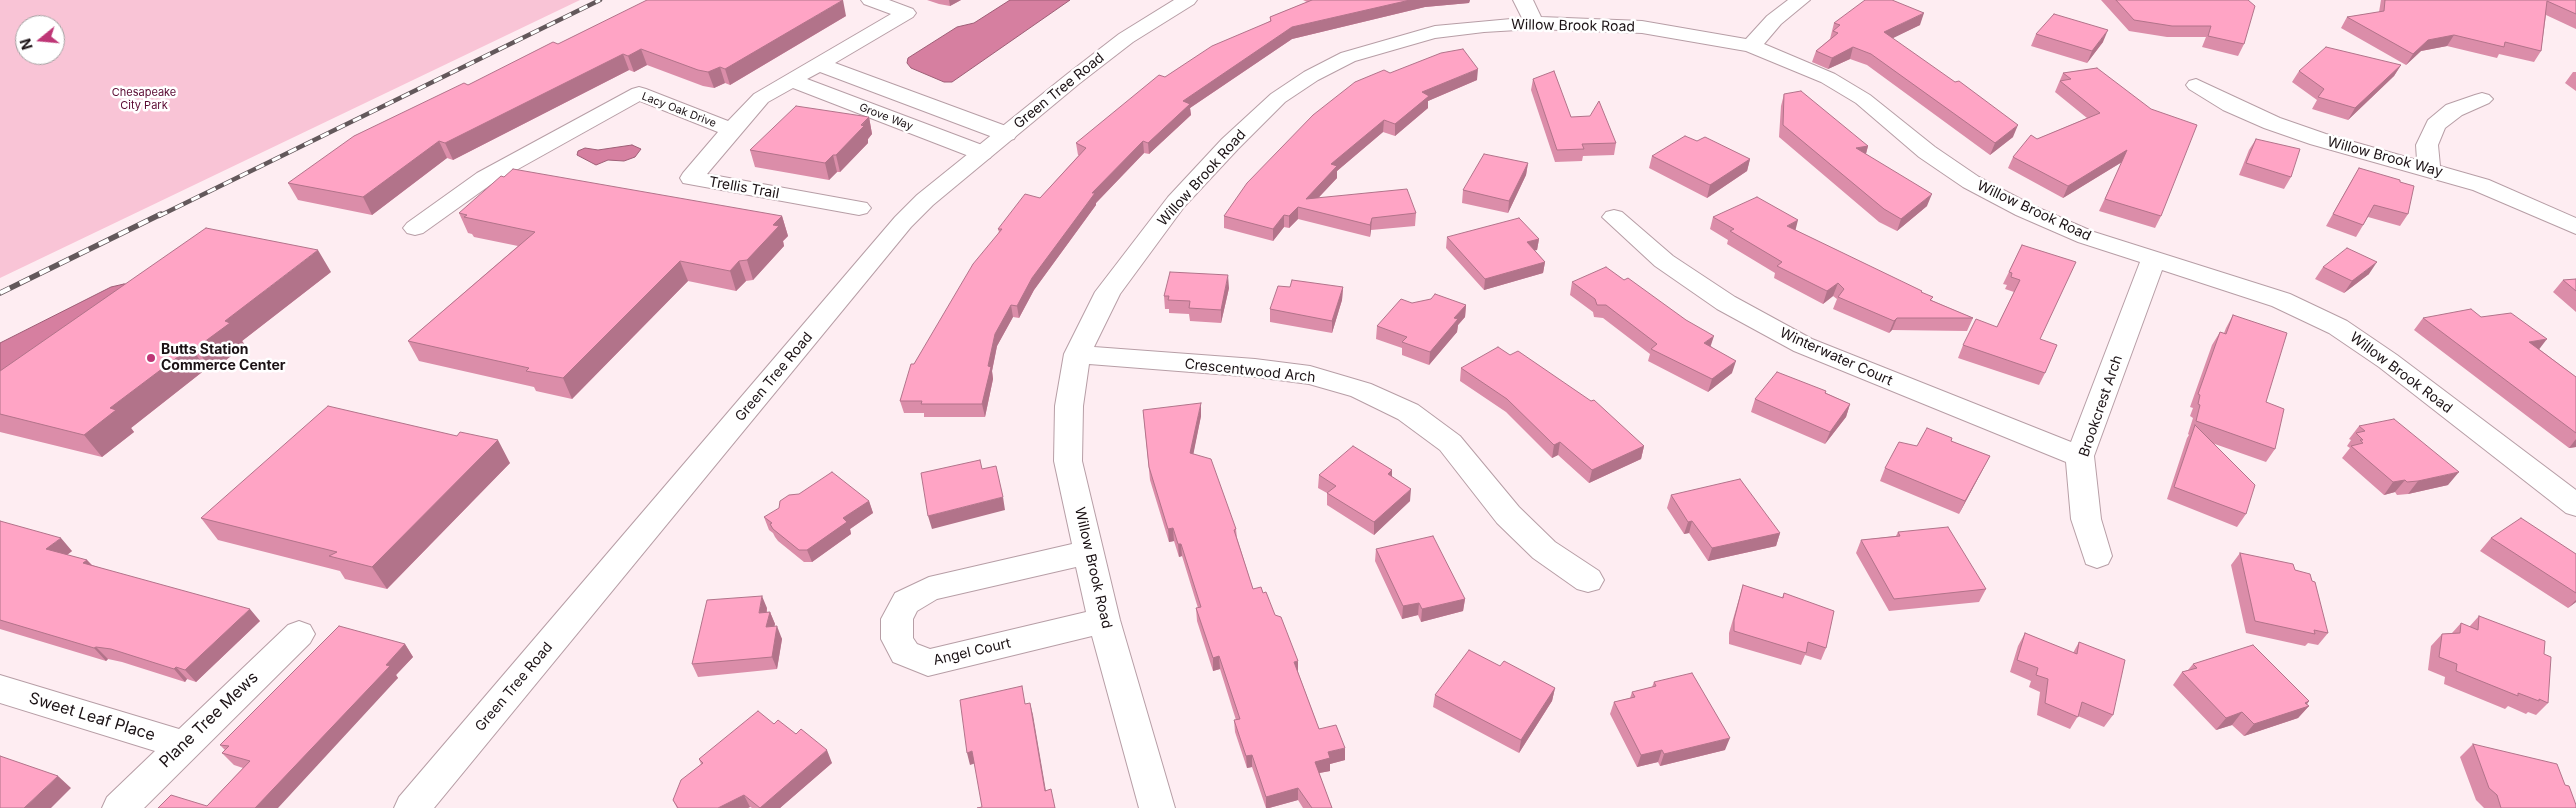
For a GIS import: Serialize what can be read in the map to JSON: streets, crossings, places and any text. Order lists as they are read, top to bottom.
{
  "streets": {
    "street": [
      "Willow Brook Road",
      "Green Tree Road",
      "Lacy Oak Drive",
      "Grove Way",
      "Willow Brook Way",
      "Trellis Trail",
      "Winterwater Court",
      "Crescentwood Arch",
      "Brookcrest Arch",
      "Angel Court",
      "Sweet Leaf Place",
      "Plane Tree Mews"
    ]
  },
  "crossings": [
    ["Willow Brook Road", "Crescentwood Arch"],
    ["Willow Brook Road", "Brookcrest Arch"],
    ["Willow Brook Road", "Angel Court"],
    ["Green Tree Road", "Grove Way"],
    ["Lacy Oak Drive", "Grove Way"],
    ["Lacy Oak Drive", "Trellis Trail"],
    ["Winterwater Court", "Brookcrest Arch"],
    ["Sweet Leaf Place", "Plane Tree Mews"]
  ],
  "parks": ["Chesapeake City Park"],
  "places": ["Butts Station Commerce Center"],
  "north": "left"
}
